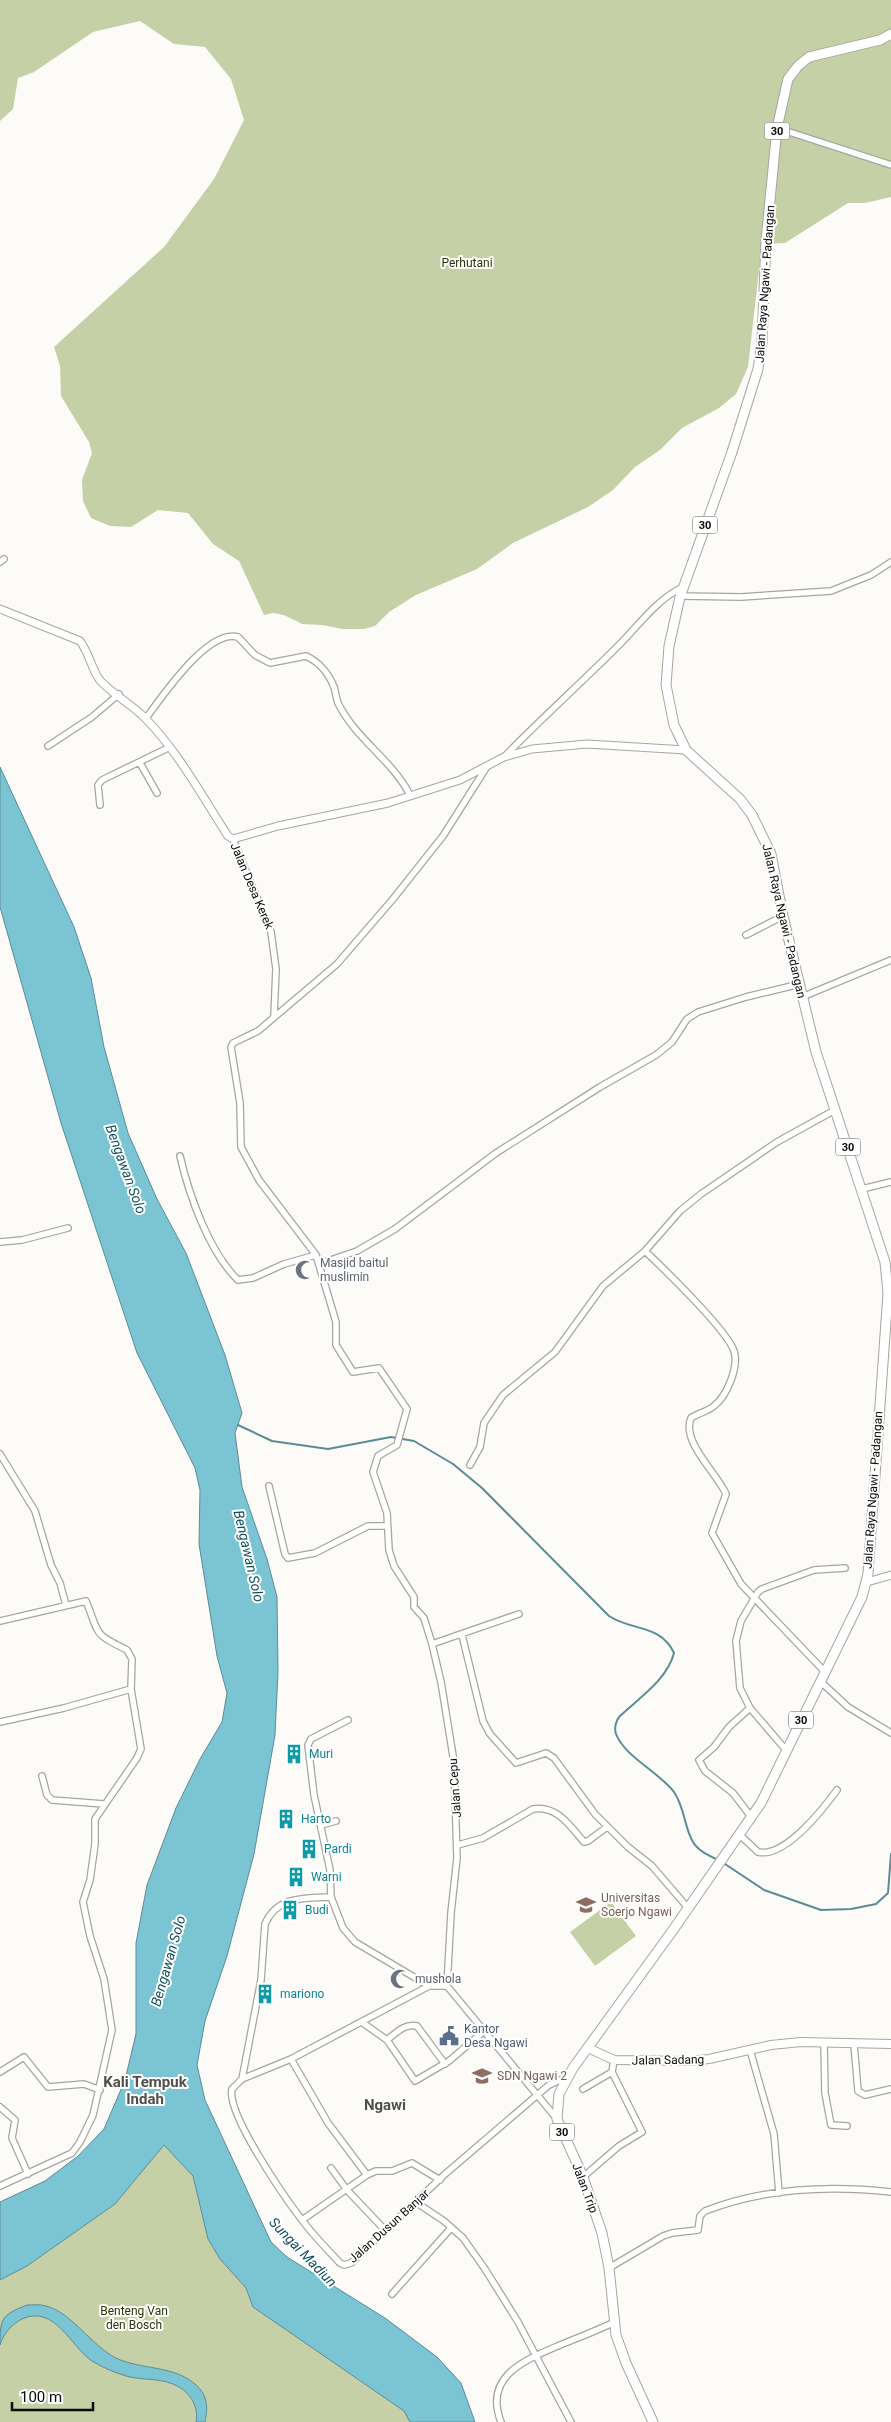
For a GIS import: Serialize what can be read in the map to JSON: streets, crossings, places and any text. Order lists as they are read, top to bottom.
{
  "streets": {
    "highway": ["30", "Jalan Raya Ngawi - Padangan", "Jalan Trip"],
    "main road": ["Jalan Sadang"],
    "street": ["Jalan Desa Kerek", "Jalan Cepu", "Jalan Dusun Banjar"]
  },
  "crossings": [
    ["Jalan Raya Ngawi - Padangan", "Jalan Trip"],
    ["Jalan Sadang", "Jalan Trip"],
    ["Jalan Trip", "Jalan Dusun Banjar"]
  ],
  "districts": ["Kali Tempuk Indah", "Ngawi"],
  "water": ["Bengawan Solo", "Sungai Madiun"],
  "parks": ["Perhutani", "Benteng Van den Bosch"],
  "places": {
    "mosque": ["Masjid baitul muslimin", "mushola"],
    "building": [
      "Muri",
      "Harto",
      "Pardi",
      "Warni",
      "Budi",
      "mariono"
    ],
    "school or university": ["Universitas Soerjo Ngawi", "SDN Ngawi 2"],
    "public building": ["Kantor Desa Ngawi"]
  },
  "scale_bar": "100 m"
}
